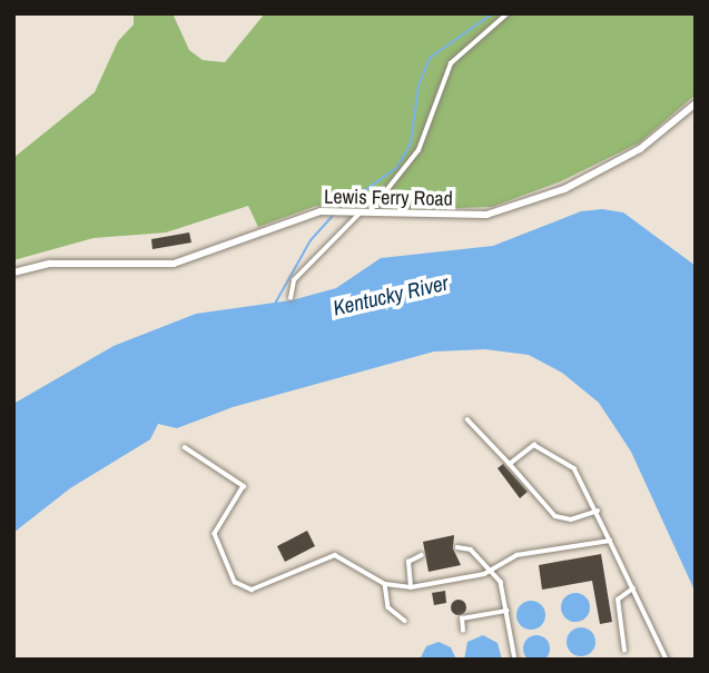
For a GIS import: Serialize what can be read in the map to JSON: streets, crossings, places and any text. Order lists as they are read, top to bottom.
{
  "streets": {
    "street": ["Lewis Ferry Road"]
  },
  "water": ["Kentucky River"]
}
